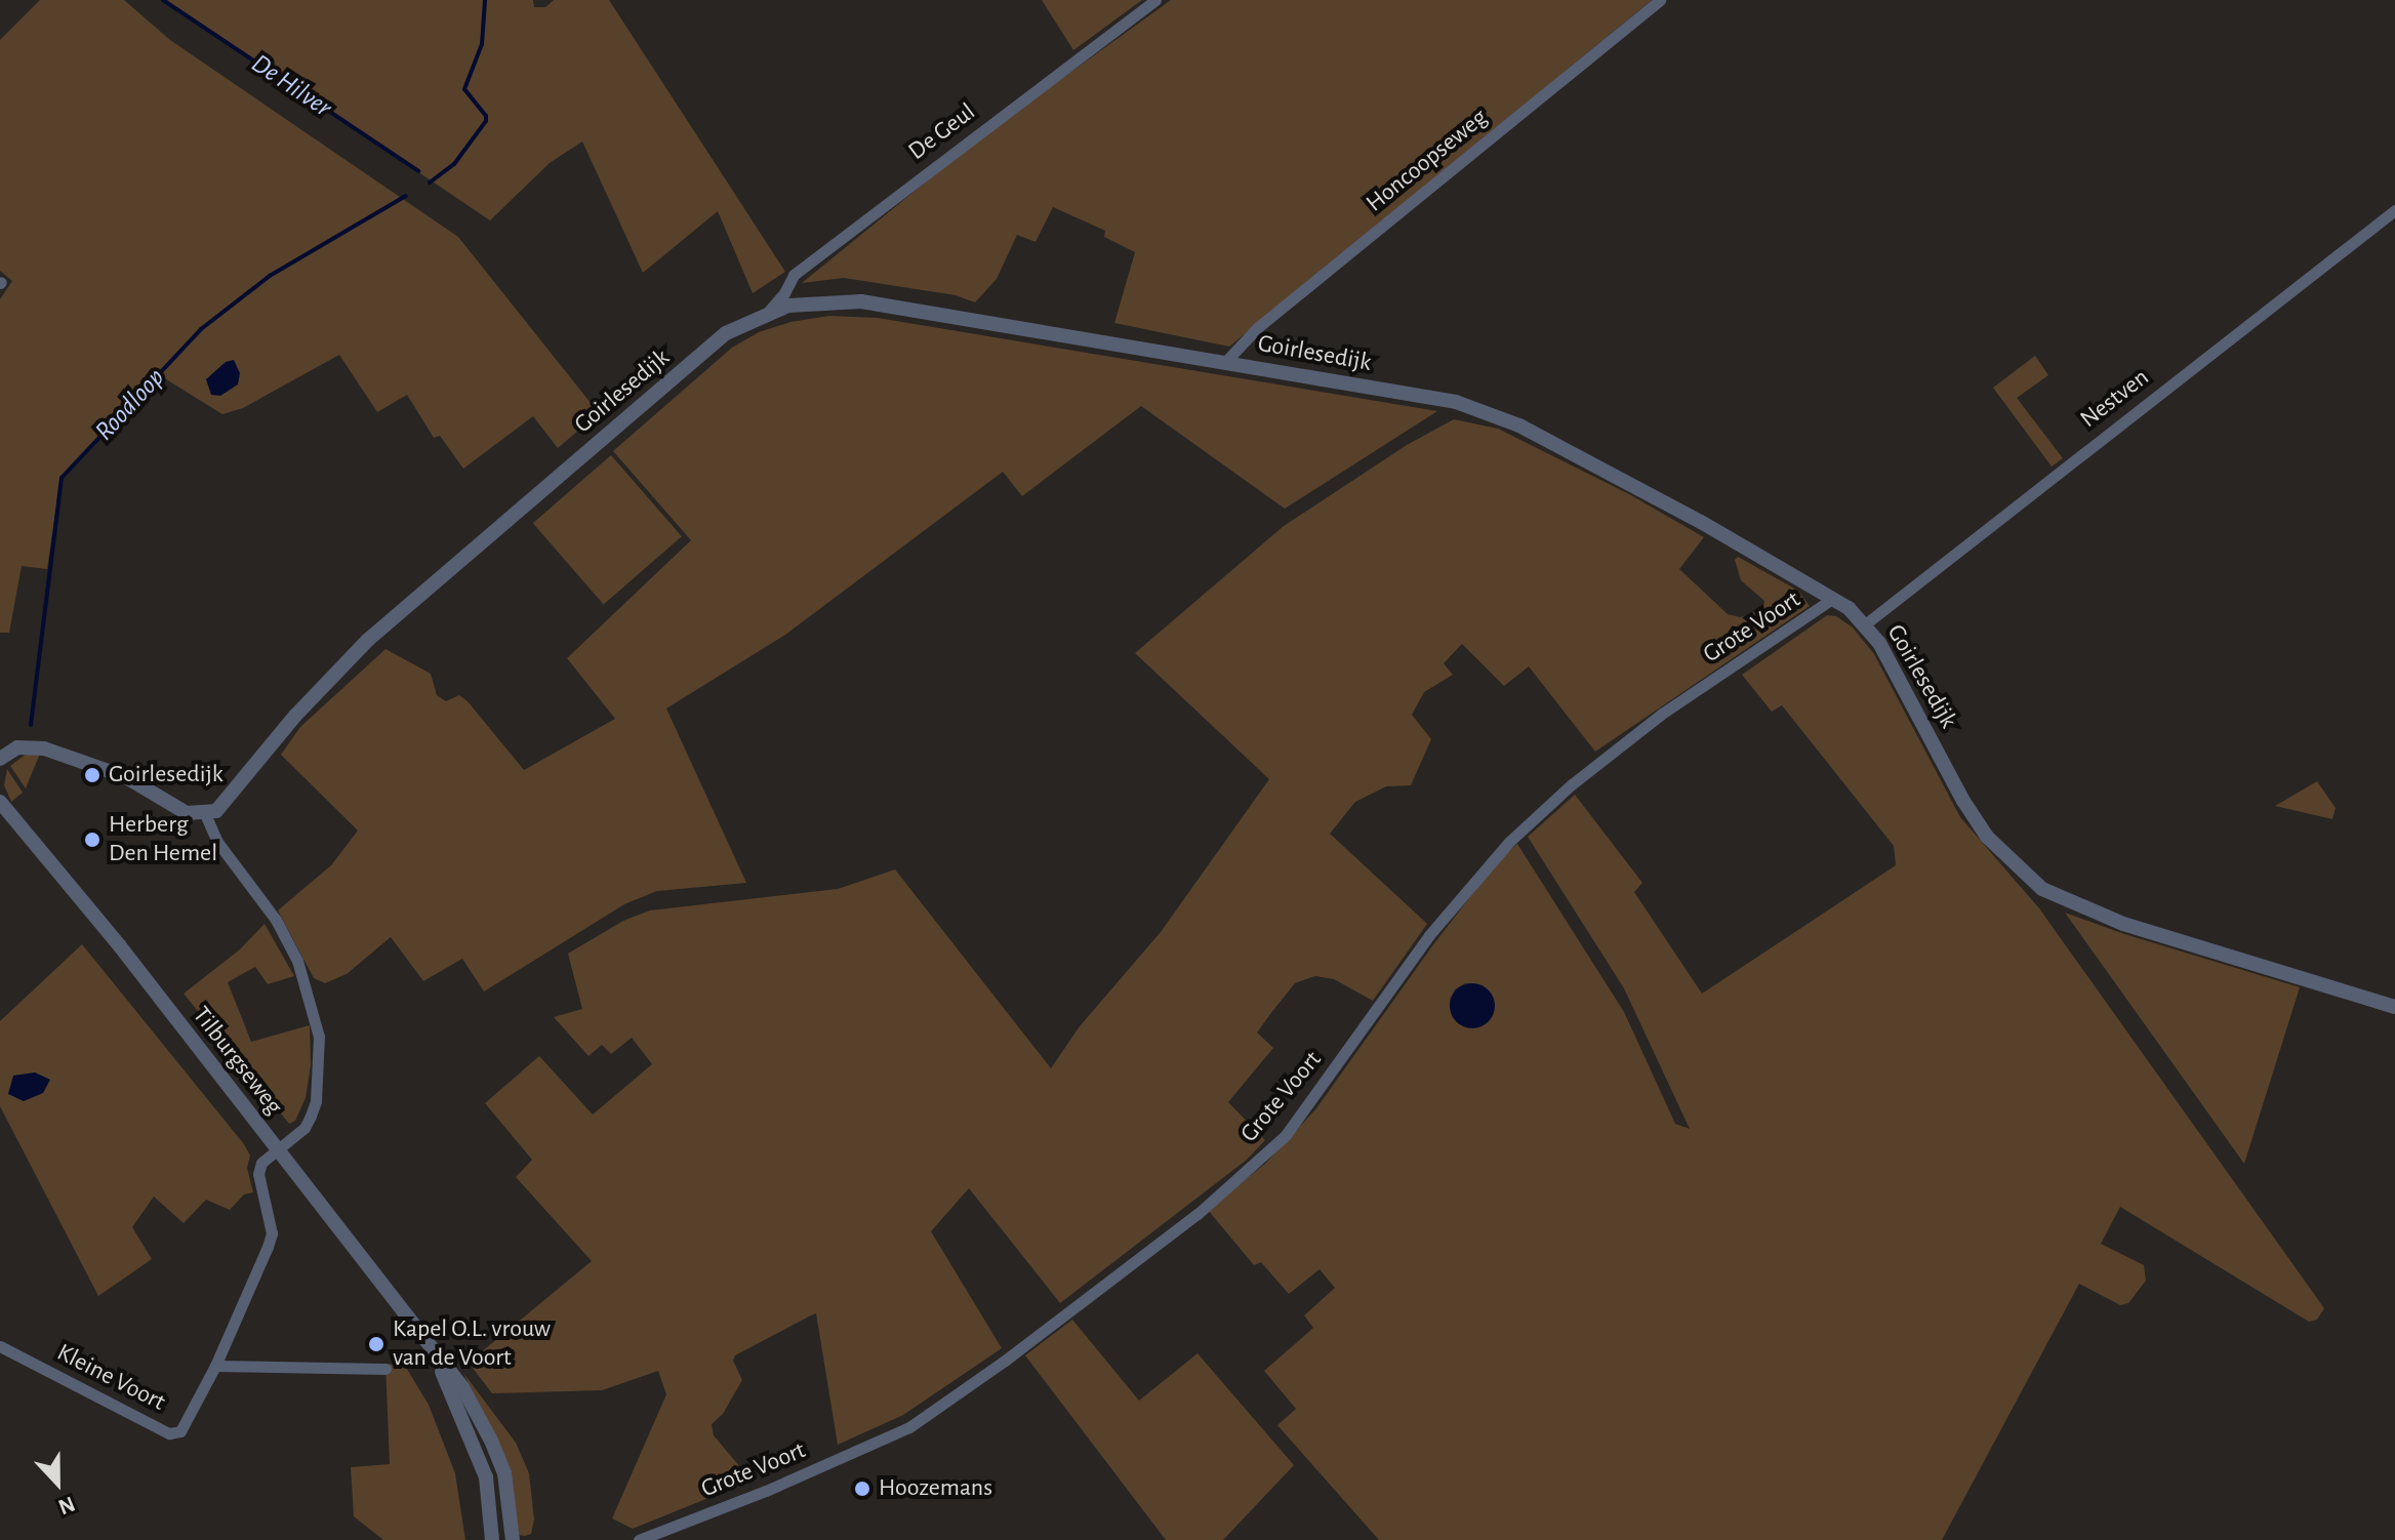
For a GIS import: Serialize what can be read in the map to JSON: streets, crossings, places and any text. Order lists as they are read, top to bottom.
{
  "streets": {
    "street": [
      "De Geul",
      "Honcoopseweg",
      "Goirlesedijk",
      "Nestven",
      "Grote Voort",
      "Tilburgseweg",
      "Kleine Voort"
    ]
  },
  "crossings": [
    ["De Geul", "Goirlesedijk"],
    ["Honcoopseweg", "Goirlesedijk"],
    ["Goirlesedijk", "Nestven"],
    ["Goirlesedijk", "Grote Voort"],
    ["Tilburgseweg", "Kleine Voort"]
  ],
  "water": ["De Hilver", "Roodloop"],
  "places": [
    "Goirlesedijk",
    "Herberg Den Hemel",
    "Kapel O.L. vrouw van de Voort",
    "Hoozemans"
  ],
  "north": "bottom"
}
